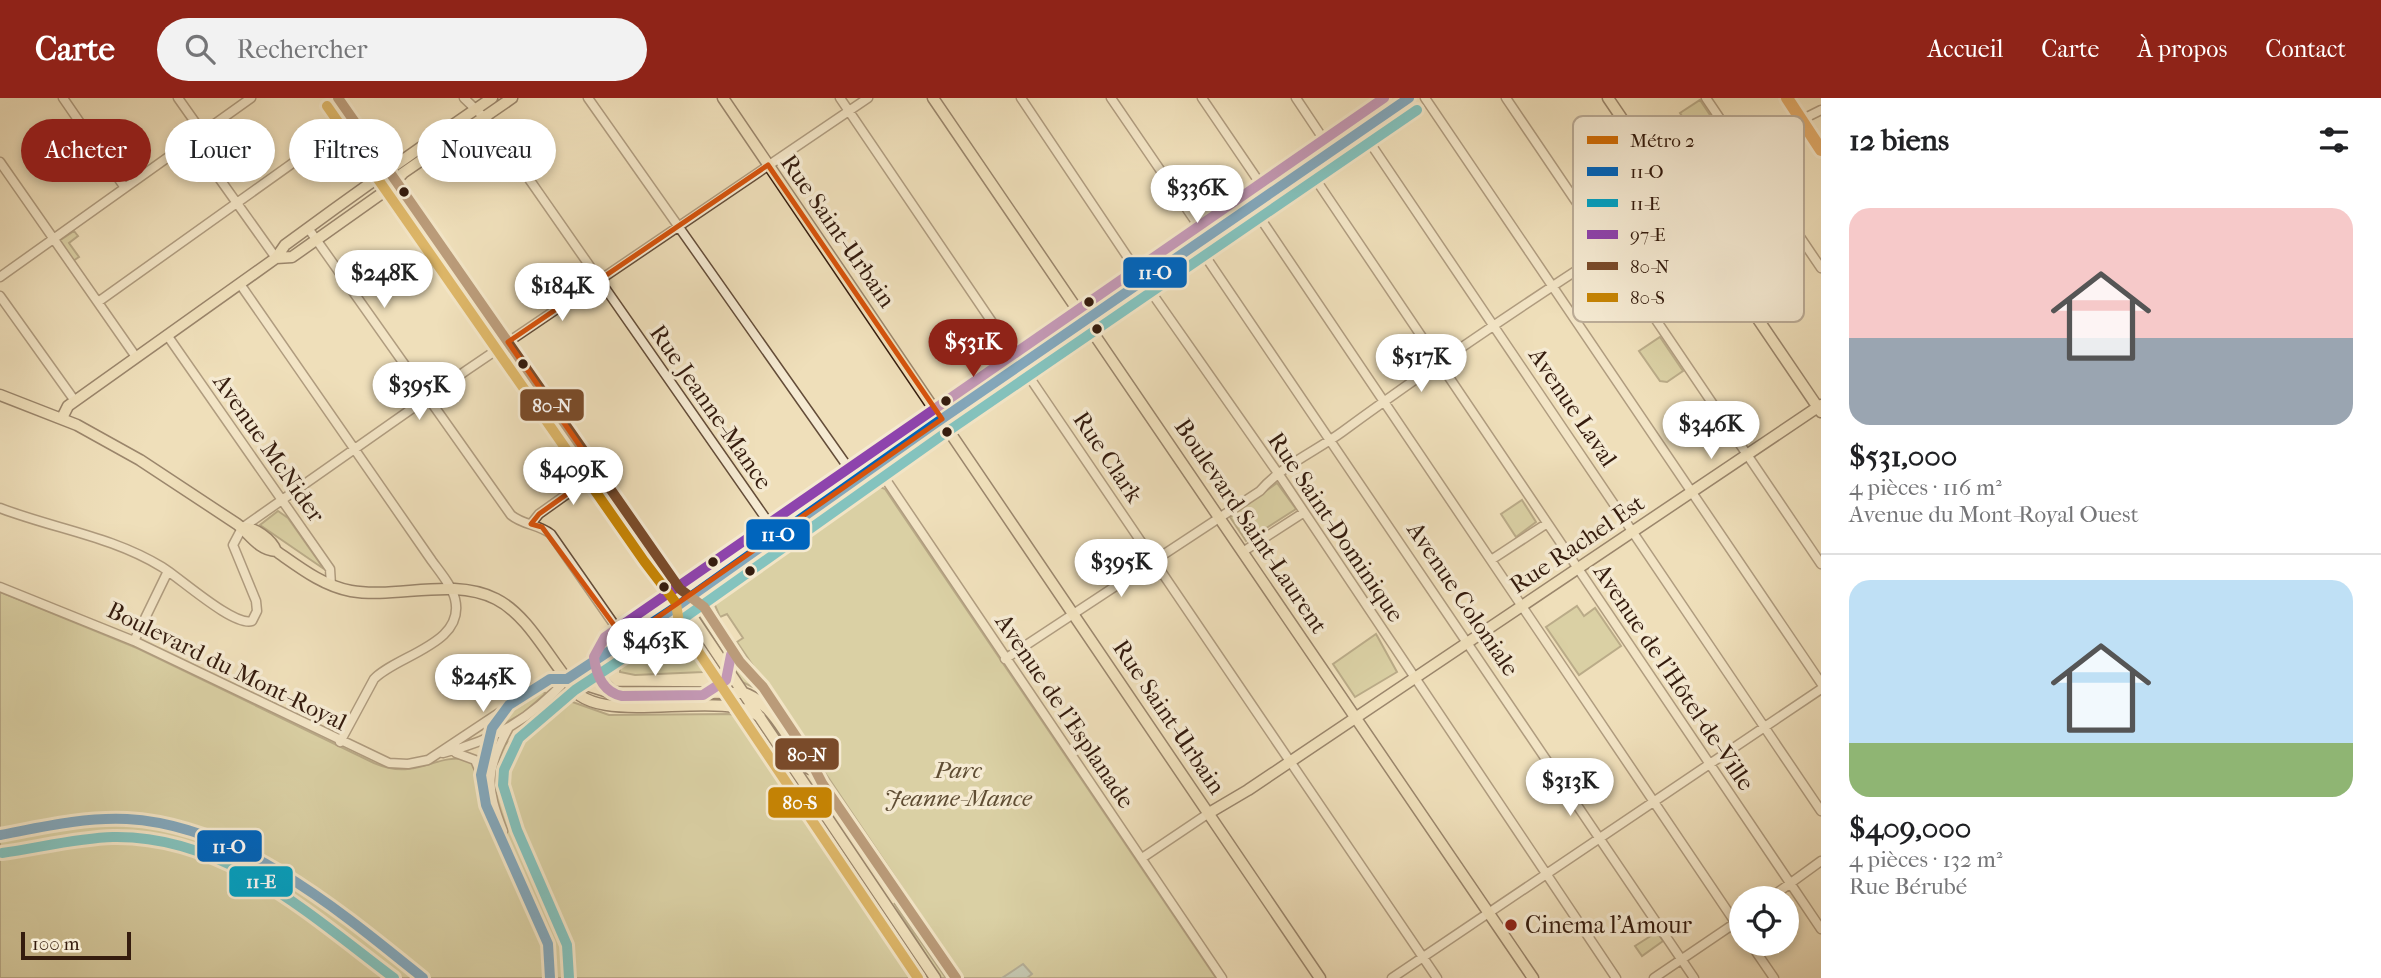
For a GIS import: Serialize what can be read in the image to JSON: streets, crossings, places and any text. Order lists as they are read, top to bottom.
{
  "streets": {
    "main road": ["Rue Saint-Urbain", "Boulevard Saint-Laurent", "Rue Rachel Est"],
    "street": [
      "Rue Jeanne-Mance",
      "Avenue Laval",
      "Avenue McNider",
      "Rue Clark",
      "Rue Saint-Dominique",
      "Avenue Coloniale",
      "Boulevard du Mont-Royal",
      "Avenue de l'Hôtel-de-Ville",
      "Avenue de l'Esplanade"
    ]
  },
  "crossings": [
    ["Rue Saint-Urbain", "Rue Rachel Est"],
    ["Avenue Laval", "Rue Rachel Est"],
    ["Rue Clark", "Rue Rachel Est"],
    ["Boulevard Saint-Laurent", "Rue Rachel Est"],
    ["Rue Saint-Dominique", "Rue Rachel Est"],
    ["Rue Rachel Est", "Avenue Coloniale"],
    ["Rue Rachel Est", "Avenue de l'Hôtel-de-Ville"]
  ],
  "parks": ["Parc Jeanne-Mance"],
  "places": ["Cinema l'Amour"],
  "lines": [
    "metro line 2",
    "transit line 11-O",
    "transit line 97-E",
    "transit line 80-N",
    "transit line 80-S",
    "transit line 11-E"
  ],
  "legend": [
    "Métro 2",
    "11-O",
    "11-E",
    "97-E",
    "80-N",
    "80-S"
  ],
  "scale_bar": "100 m",
  "page": {
    "header": "Carte",
    "search": "Rechercher",
    "nav": [
      "Accueil",
      "Carte",
      "À propos",
      "Contact"
    ],
    "heading": "12 biens",
    "chip": [
      "Acheter",
      "Louer",
      "Filtres",
      "Nouveau"
    ],
    "price": [
      "$336K",
      "$248K",
      "$184K",
      "$531K",
      "$517K",
      "$395K",
      "$346K",
      "$409K",
      "$395K",
      "$463K",
      "$245K",
      "$313K"
    ],
    "list": [
      {
        "name": "$531,000",
        "note": "4 pièces · 116 m² · Avenue du Mont-Royal Ouest"
      },
      {
        "name": "$409,000",
        "note": "4 pièces · 132 m² · Rue Bérubé"
      }
    ],
    "scale": "100 m"
  }
}
